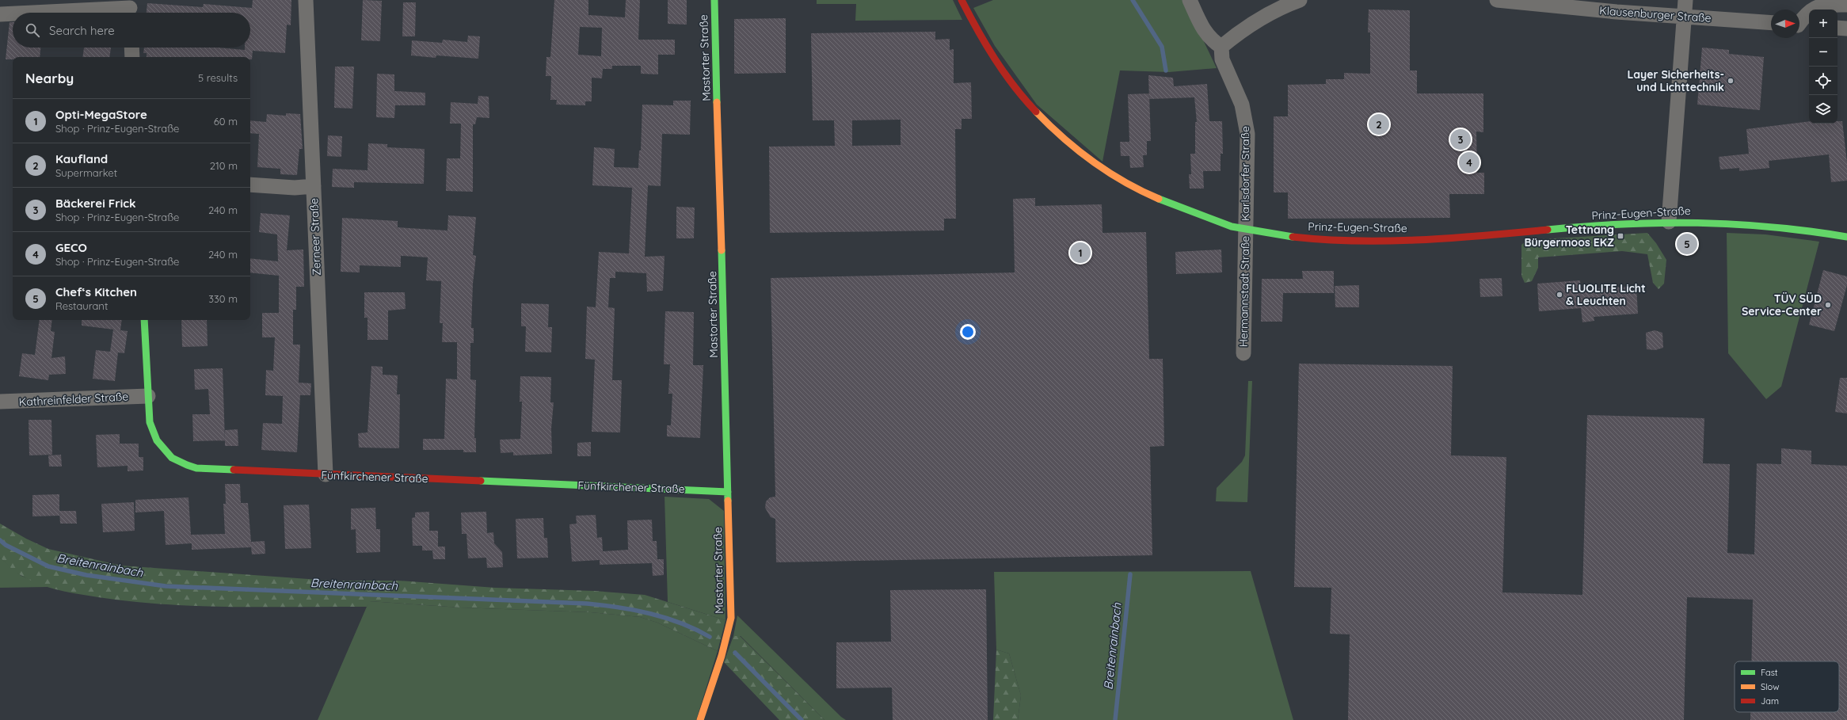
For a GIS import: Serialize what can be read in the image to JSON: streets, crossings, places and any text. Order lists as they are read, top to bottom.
{
  "streets": {
    "street": [
      "Klausenburger Straße",
      "Mastorter Straße",
      "Karlsdorfer Straße",
      "Prinz-Eugen-Straße",
      "Zerneer Straße",
      "Hermannstadt Straße",
      "Kathreinfelder Straße",
      "Fünfkirchener Straße"
    ]
  },
  "crossings": [
    ["Mastorter Straße", "Fünfkirchener Straße"],
    ["Karlsdorfer Straße", "Prinz-Eugen-Straße"],
    ["Karlsdorfer Straße", "Hermannstadt Straße"],
    ["Prinz-Eugen-Straße", "Hermannstadt Straße"],
    ["Zerneer Straße", "Fünfkirchener Straße"],
    ["Kathreinfelder Straße", "Fünfkirchener Straße"]
  ],
  "water": ["Breitenrainbach"],
  "places": {
    "other": ["Layer Sicherheits- und Lichttechnik", "FLUOLITE Licht & Leuchten", "TÜV SÜD Service-Center"],
    "transit": ["Tettnang Bürgermoos EKZ"]
  },
  "legend": ["Fast", "Slow", "Jam"],
  "north": "right",
  "page": {
    "map_buttons": ["+", "−"],
    "search": "Search here",
    "heading": ["Nearby", "5 results"],
    "list": [
      {
        "mark": "1",
        "name": "Opti-MegaStore",
        "note": "Shop · Prinz-Eugen-Straße",
        "value": "60 m"
      },
      {
        "mark": "2",
        "name": "Kaufland",
        "note": "Supermarket",
        "value": "210 m"
      },
      {
        "mark": "3",
        "name": "Bäckerei Frick",
        "note": "Shop · Prinz-Eugen-Straße",
        "value": "240 m"
      },
      {
        "mark": "4",
        "name": "GECO",
        "note": "Shop · Prinz-Eugen-Straße",
        "value": "240 m"
      },
      {
        "mark": "5",
        "name": "Chef‘s Kitchen",
        "note": "Restaurant",
        "value": "330 m"
      }
    ],
    "pins": [
      "2",
      "3",
      "4",
      "5",
      "1"
    ]
  }
}
